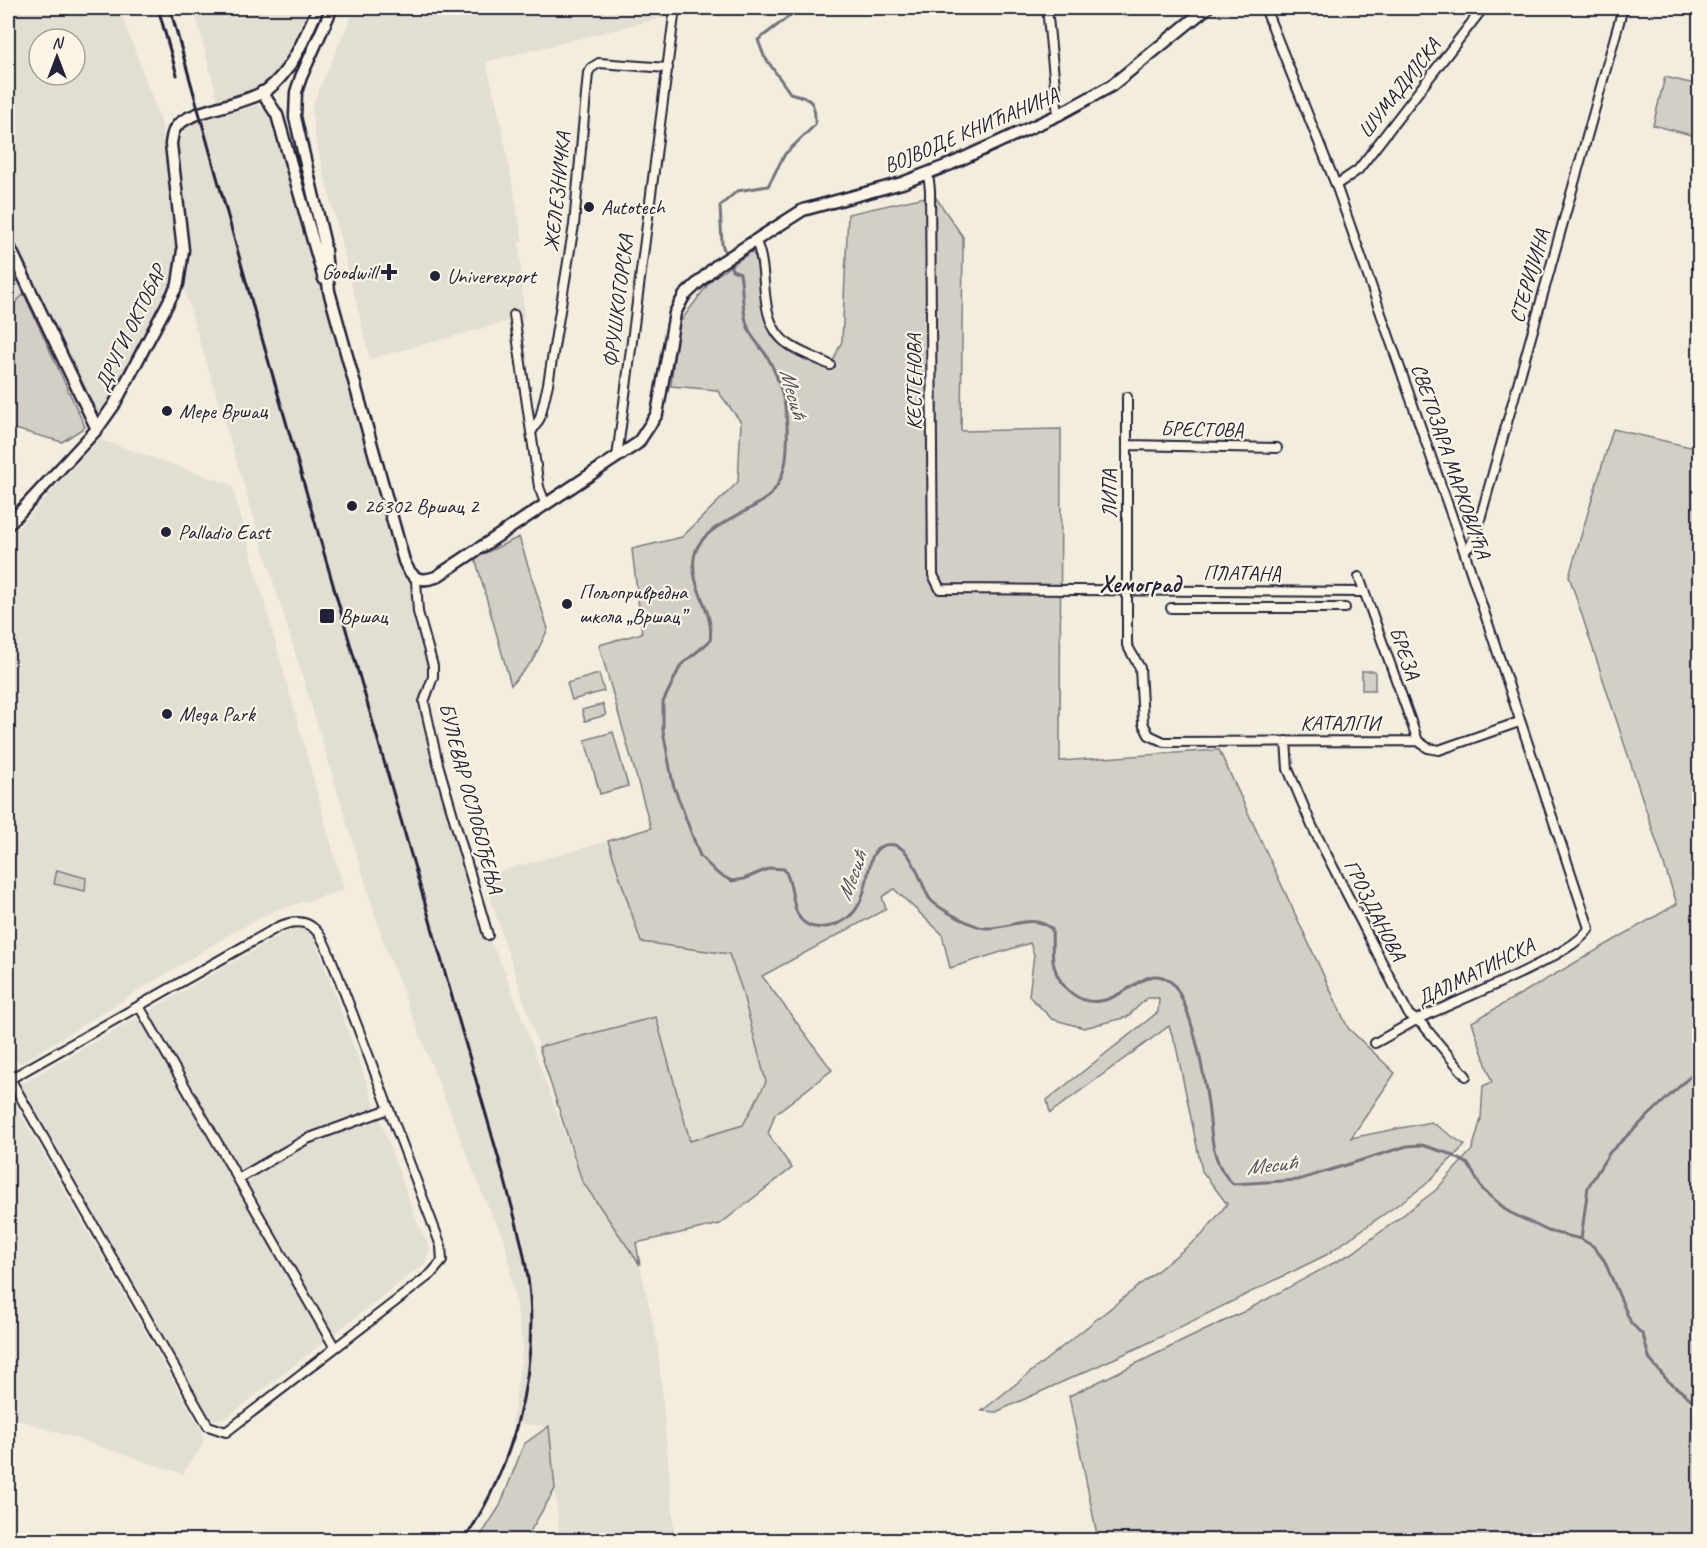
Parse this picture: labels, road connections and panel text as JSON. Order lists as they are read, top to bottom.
{
  "streets": {
    "street": [
      "ШУМАДИЈСКА",
      "ВОЈВОДЕ КНИЋАНИНА",
      "ЖЕЛЕЗНИЧКА",
      "СТЕРИЈИНА",
      "ФРУШКОГОРСКА",
      "ДРУГИ ОКТОБАР",
      "КЕСТЕНОВА",
      "БРЕСТОВА",
      "СВЕТОЗАРА МАРКОВИЋА",
      "ЛИПА",
      "ПЛАТАНА",
      "БРЕЗА",
      "КАТАЛПИ",
      "БУЛЕВАР ОСЛОБОЂЕЊА",
      "ГРОЗДАНОВА",
      "ДАЛМАТИНСКА"
    ]
  },
  "crossings": [
    ["ШУМАДИЈСКА", "СВЕТОЗАРА МАРКОВИЋА"],
    ["ВОЈВОДЕ КНИЋАНИНА", "ФРУШКОГОРСКА"],
    ["ВОЈВОДЕ КНИЋАНИНА", "КЕСТЕНОВА"],
    ["ВОЈВОДЕ КНИЋАНИНА", "БУЛЕВАР ОСЛОБОЂЕЊА"],
    ["ЖЕЛЕЗНИЧКА", "ФРУШКОГОРСКА"],
    ["СТЕРИЈИНА", "СВЕТОЗАРА МАРКОВИЋА"],
    ["ДРУГИ ОКТОБАР", "БУЛЕВАР ОСЛОБОЂЕЊА"],
    ["КЕСТЕНОВА", "ПЛАТАНА"],
    ["БРЕСТОВА", "ЛИПА"],
    ["СВЕТОЗАРА МАРКОВИЋА", "КАТАЛПИ"],
    ["СВЕТОЗАРА МАРКОВИЋА", "ДАЛМАТИНСКА"],
    ["ЛИПА", "ПЛАТАНА"],
    ["ЛИПА", "КАТАЛПИ"],
    ["ПЛАТАНА", "БРЕЗА"],
    ["БРЕЗА", "КАТАЛПИ"],
    ["КАТАЛПИ", "ГРОЗДАНОВА"],
    ["ГРОЗДАНОВА", "ДАЛМАТИНСКА"]
  ],
  "districts": ["Хемоград"],
  "water": ["Месић"],
  "places": {
    "other": [
      "Autotech",
      "Univerexport",
      "Мере Вршац",
      "26302 Вршац 2",
      "Palladio East",
      "Пољопривредна школа „Вршац”",
      "Mega Park"
    ],
    "health": ["Goodwill"],
    "transit": ["Вршац"]
  },
  "north": "top"
}
